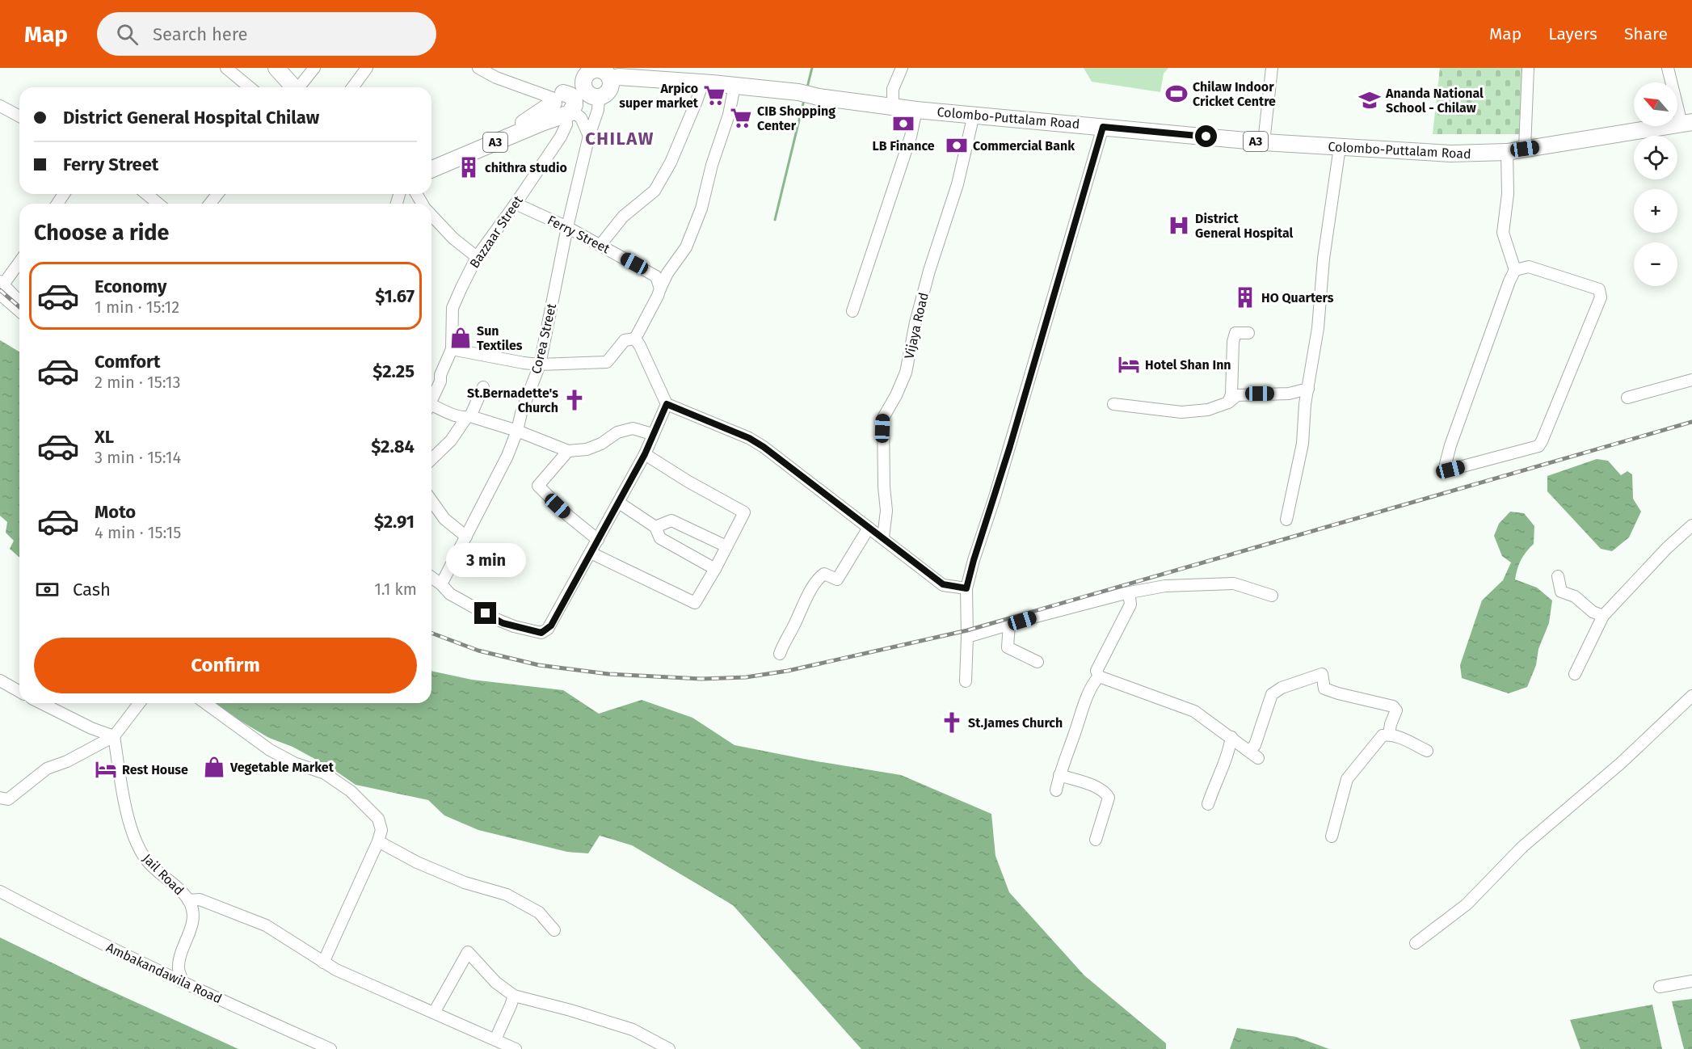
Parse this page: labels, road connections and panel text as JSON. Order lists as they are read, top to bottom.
{
  "streets": {
    "highway": ["Colombo-Puttalam Road", "A3"],
    "street": [
      "Bazzaar Street",
      "Ferry Street",
      "Vijaya Road",
      "Corea Street",
      "Jail Road",
      "Ambakandawila Road"
    ]
  },
  "crossings": [
    ["Colombo-Puttalam Road", "A3"],
    ["Colombo-Puttalam Road", "Vijaya Road"],
    ["Colombo-Puttalam Road", "Corea Street"],
    ["A3", "Bazzaar Street"],
    ["A3", "Corea Street"],
    ["Bazzaar Street", "Ferry Street"],
    ["Ferry Street", "Corea Street"],
    ["Jail Road", "Ambakandawila Road"]
  ],
  "districts": ["CHILAW"],
  "places": {
    "sports": ["Chilaw Indoor Cricket Centre"],
    "supermarket": ["Arpico super market", "CIB Shopping Center"],
    "school or university": ["Ananda National School - Chilaw"],
    "bank": ["LB Finance", "Commercial Bank"],
    "building": ["chithra studio", "HO Quarters"],
    "hospital": ["District General Hospital"],
    "shop": ["Sun Textiles", "Vegetable Market"],
    "hotel": ["Hotel Shan Inn", "Rest House"],
    "church": ["St.Bernadette's Church", "St.James Church"]
  },
  "north": "top left",
  "page": {
    "header": "Map",
    "search": "Search here",
    "nav": ["Map", "Layers", "Share"],
    "map_buttons": ["+", "−"],
    "banner": ["District General Hospital Chilaw", "Ferry Street"],
    "heading": "Choose a ride",
    "list": [
      {
        "name": "Economy",
        "note": "1 min · 15:12",
        "value": "$1.67"
      },
      {
        "name": "Comfort",
        "note": "2 min · 15:13",
        "value": "$2.25"
      },
      {
        "name": "XL",
        "note": "3 min · 15:14",
        "value": "$2.84"
      },
      {
        "name": "Moto",
        "note": "4 min · 15:15",
        "value": "$2.91"
      }
    ],
    "bubble": "3 min",
    "pay": ["Cash", "1.1 km"],
    "buttons": "Confirm"
  }
}
